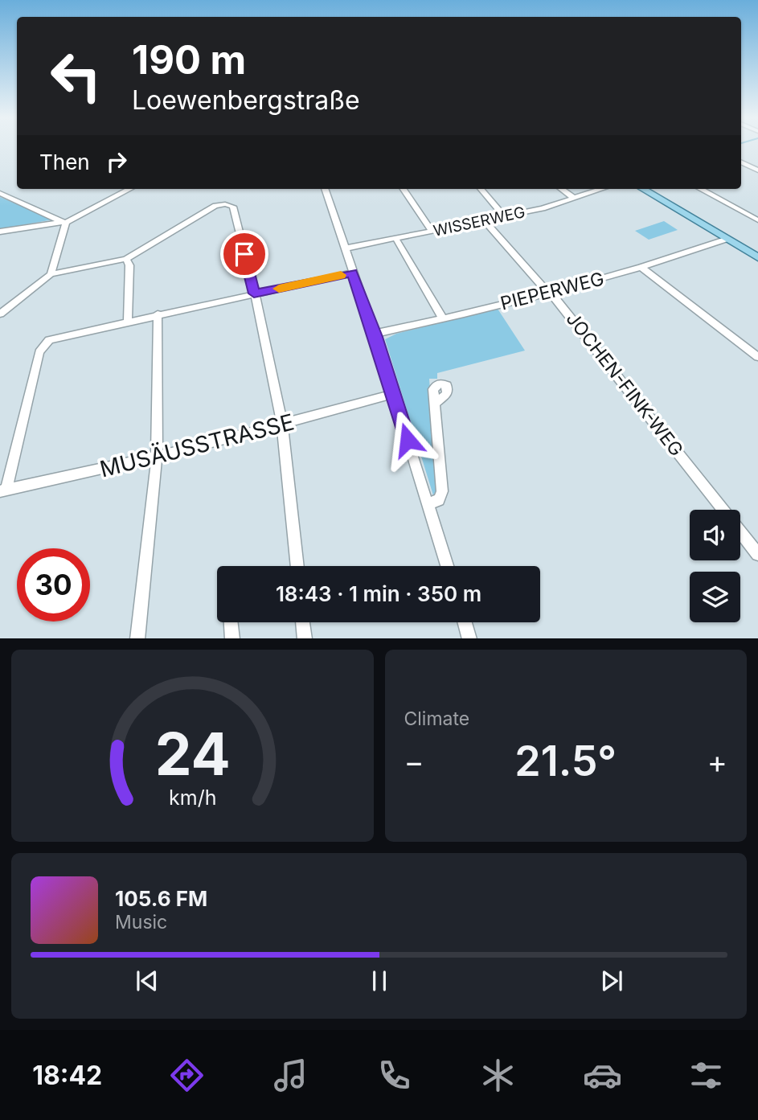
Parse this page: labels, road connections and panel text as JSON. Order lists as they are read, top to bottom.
{
  "streets": {
    "street": [
      "WISSERWEG",
      "PIEPERWEG",
      "JOCHEN-FINK-WEG",
      "MUSÄUSSTRASSE"
    ]
  },
  "crossings": [
    ["WISSERWEG", "JOCHEN-FINK-WEG"],
    ["PIEPERWEG", "JOCHEN-FINK-WEG"]
  ],
  "page": {
    "turn": ["190 m", "Loewenbergstraße"],
    "then": "Then",
    "limit": "30",
    "trip": "18:43 · 1 min · 350 m",
    "tile": "Climate",
    "heat": ["−", "21.5°", "+"],
    "song": ["105.6 FM", "Music"],
    "tabs": "18:42",
    "gauge": ["24", "km/h"]
  }
}
